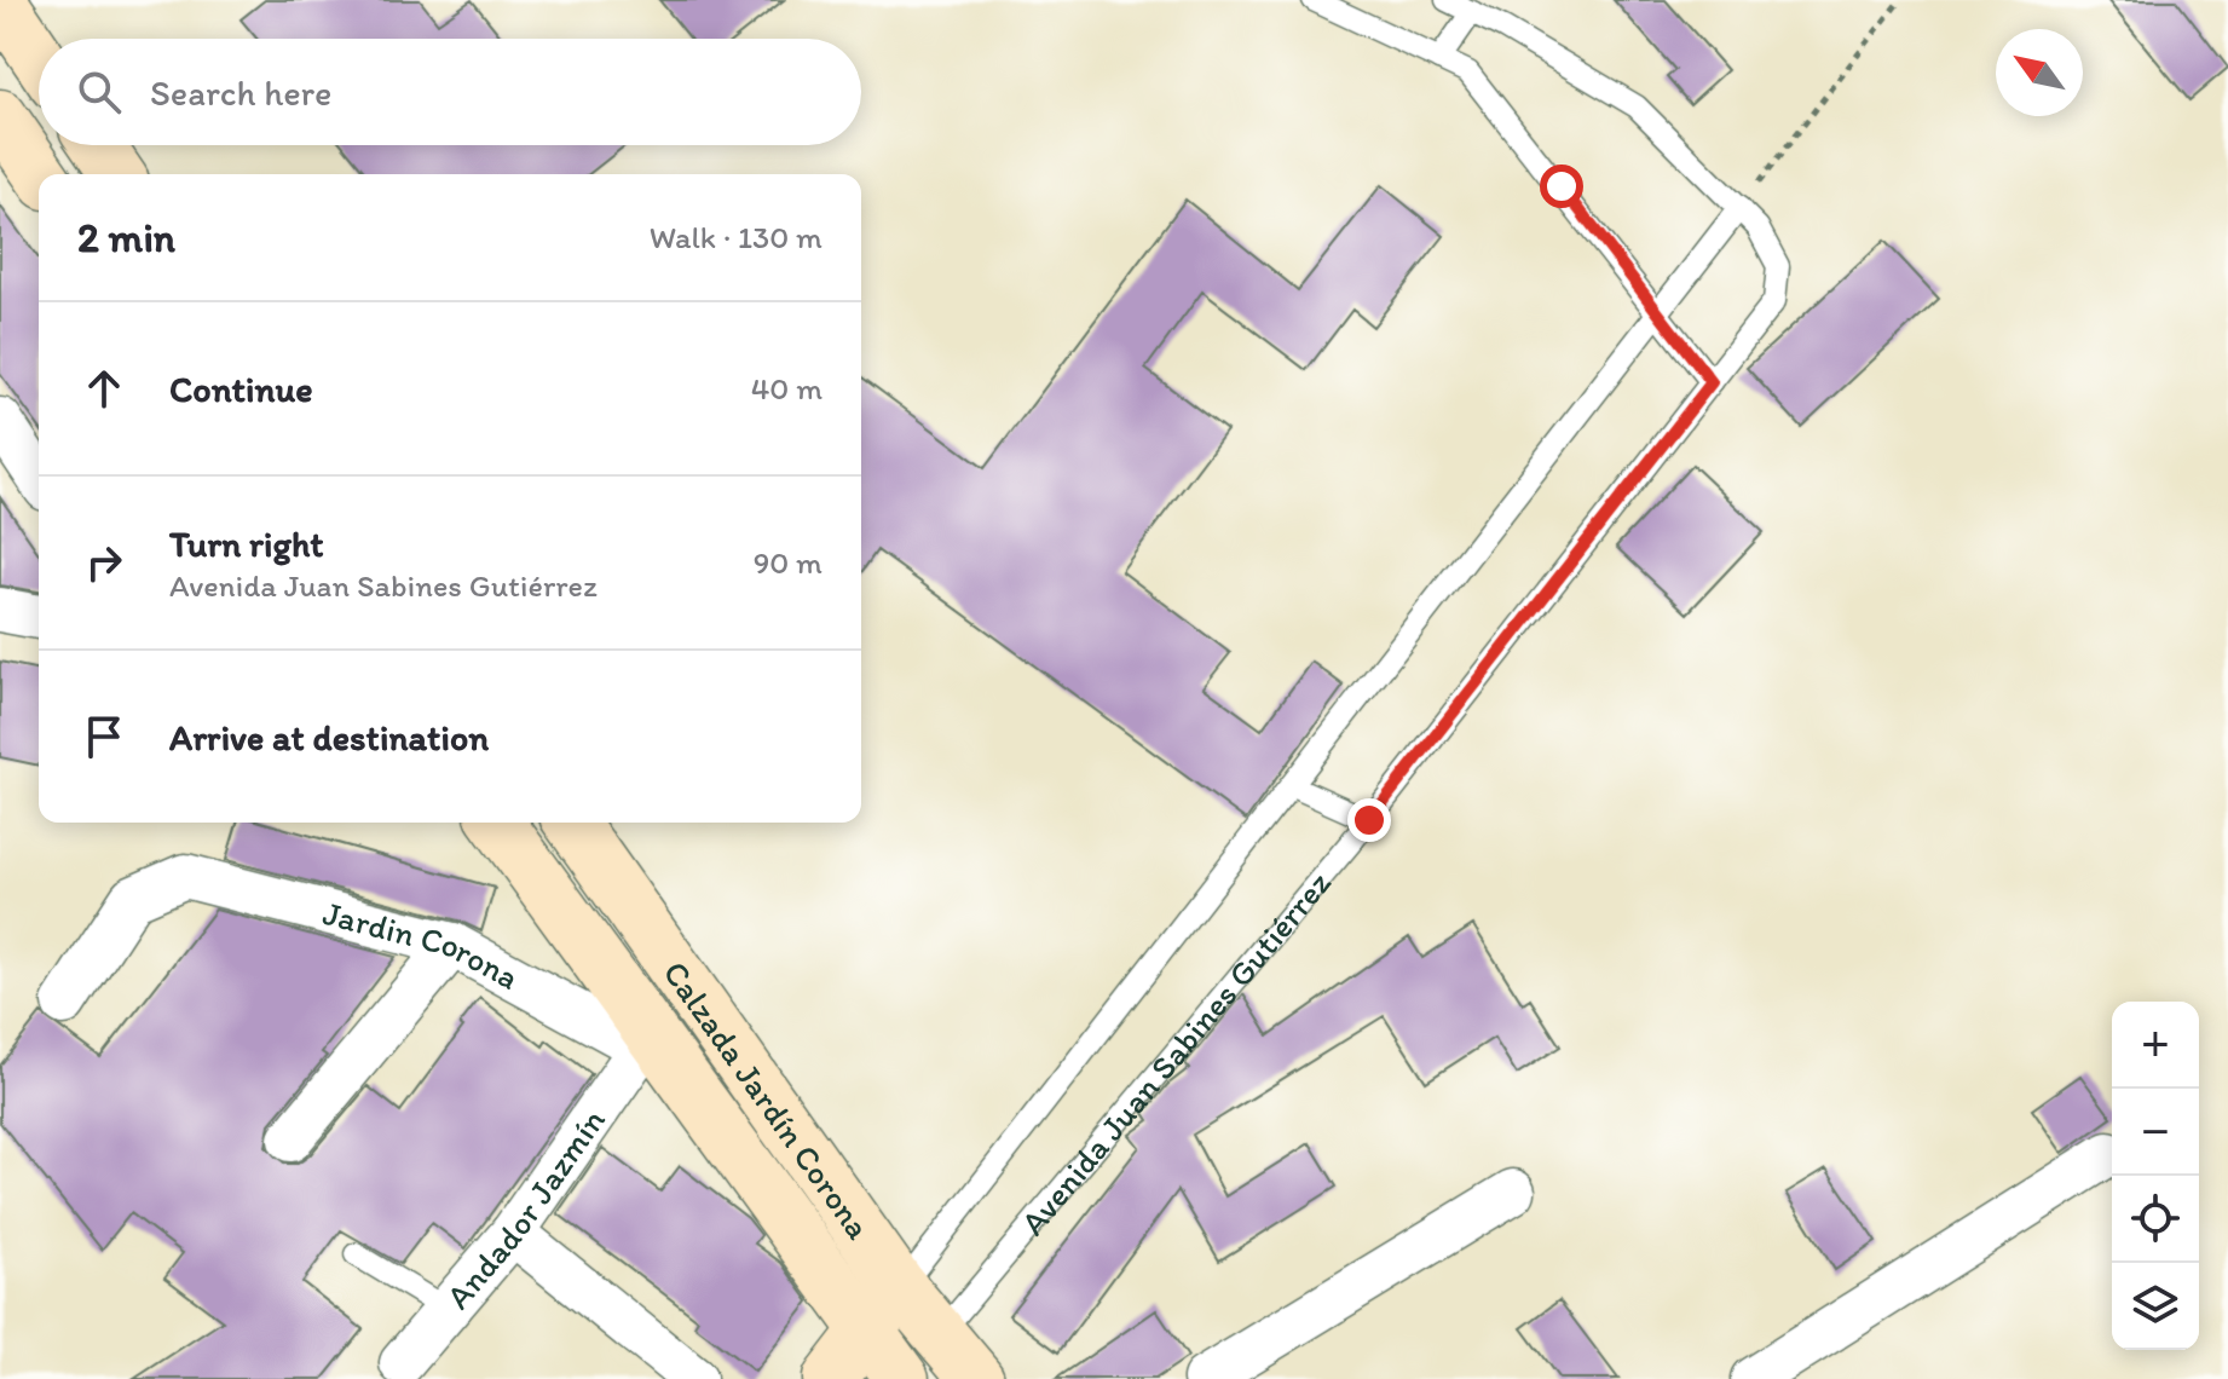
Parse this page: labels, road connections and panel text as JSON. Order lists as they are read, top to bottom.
{
  "streets": {
    "main road": ["Avenida Juan Sabines Gutiérrez", "Calzada Jardín Corona"],
    "street": ["Jardin Corona", "Andador Jazmín"]
  },
  "crossings": [
    ["Jardin Corona", "Calzada Jardín Corona"],
    ["Jardin Corona", "Andador Jazmín"],
    ["Avenida Juan Sabines Gutiérrez", "Calzada Jardín Corona"],
    ["Calzada Jardín Corona", "Andador Jazmín"]
  ],
  "north": "top left",
  "page": {
    "search": "Search here",
    "heading": ["2 min", "Walk · 130 m"],
    "list": [
      ["Continue", "40 m"],
      ["Turn right", "Avenida Juan Sabines Gutiérrez", "90 m"],
      "Arrive at destination"
    ],
    "map_buttons": ["+", "−"]
  }
}
